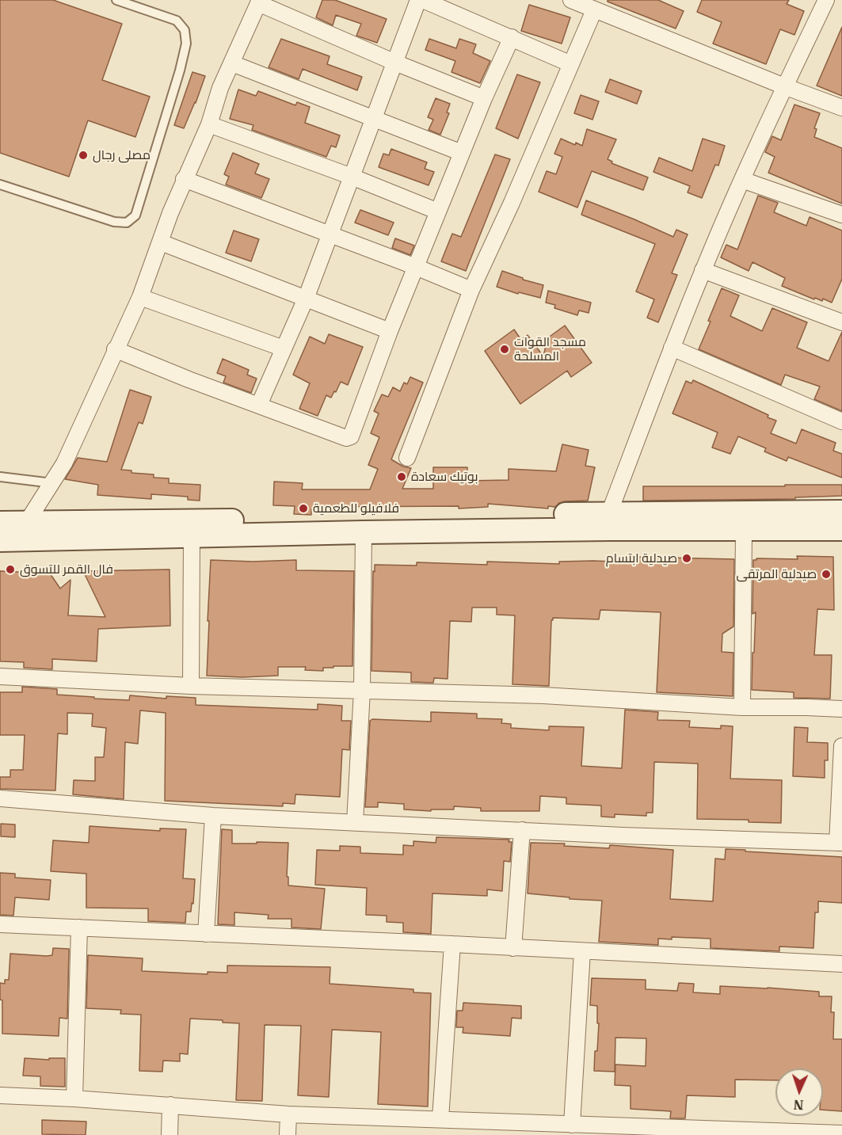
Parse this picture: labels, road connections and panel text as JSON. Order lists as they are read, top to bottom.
{
  "places": [
    "مصلى رجال",
    "مسجد القوات المسلحة",
    "بوتيك سعادة",
    "فلافيلو للطعمية",
    "صيدلية ابتسام",
    "فال القمر للتسوق",
    "صيدلية المرتقى"
  ],
  "north": "bottom"
}
